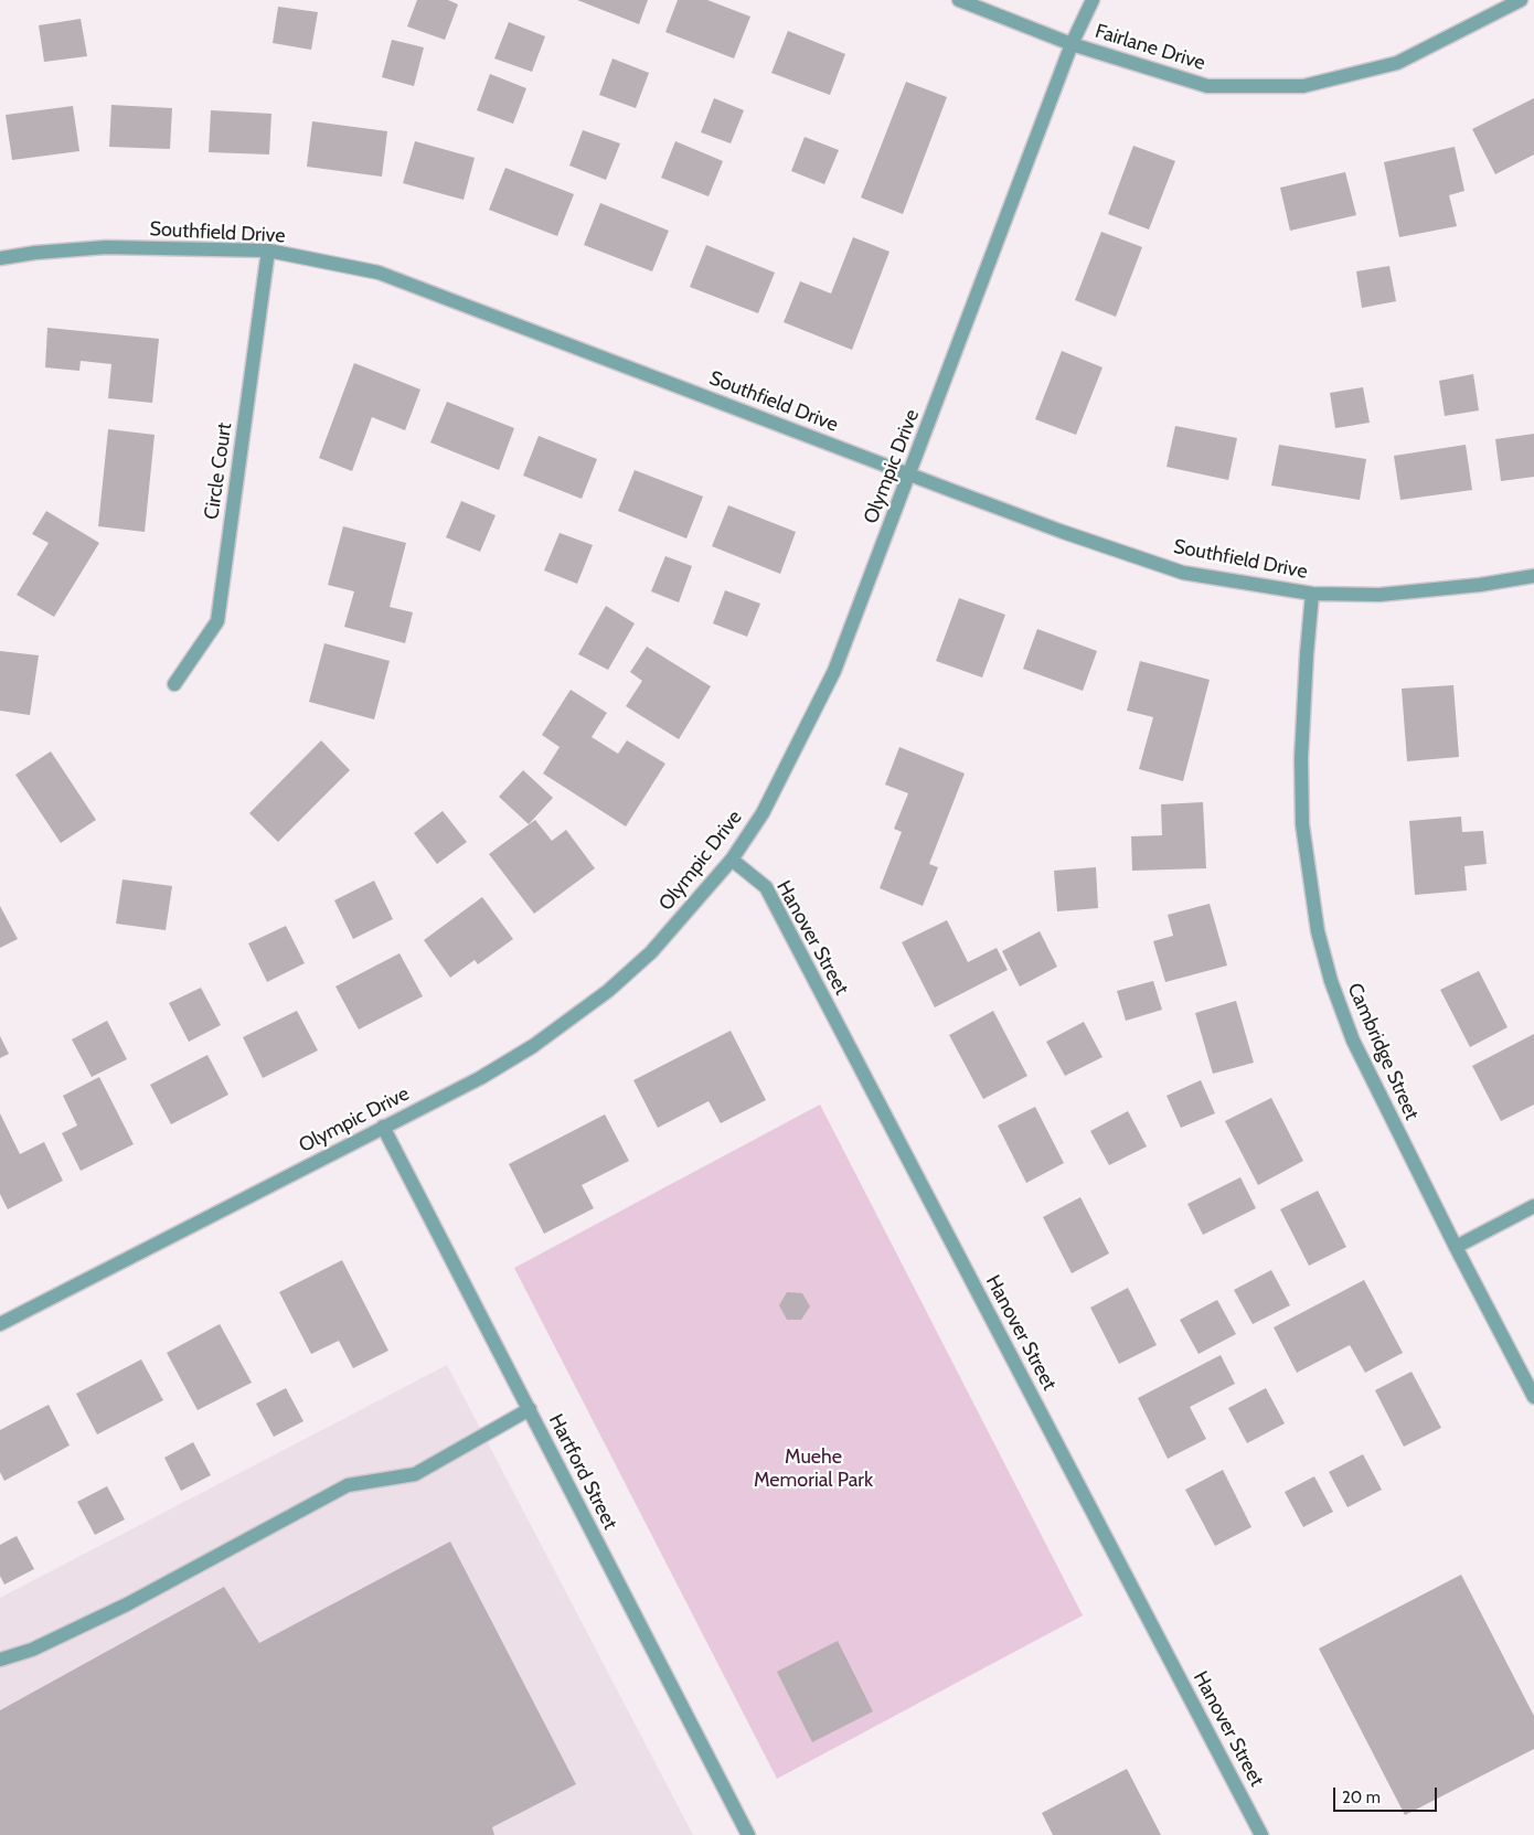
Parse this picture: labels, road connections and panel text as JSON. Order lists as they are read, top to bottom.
{
  "streets": {
    "street": [
      "Fairlane Drive",
      "Southfield Drive",
      "Olympic Drive",
      "Circle Court",
      "Hanover Street",
      "Cambridge Street",
      "Hartford Street"
    ]
  },
  "crossings": [
    ["Fairlane Drive", "Olympic Drive"],
    ["Southfield Drive", "Olympic Drive"],
    ["Southfield Drive", "Circle Court"],
    ["Southfield Drive", "Cambridge Street"],
    ["Olympic Drive", "Hanover Street"],
    ["Olympic Drive", "Hartford Street"]
  ],
  "parks": ["Muehe Memorial Park"],
  "scale_bar": "20 m"
}
